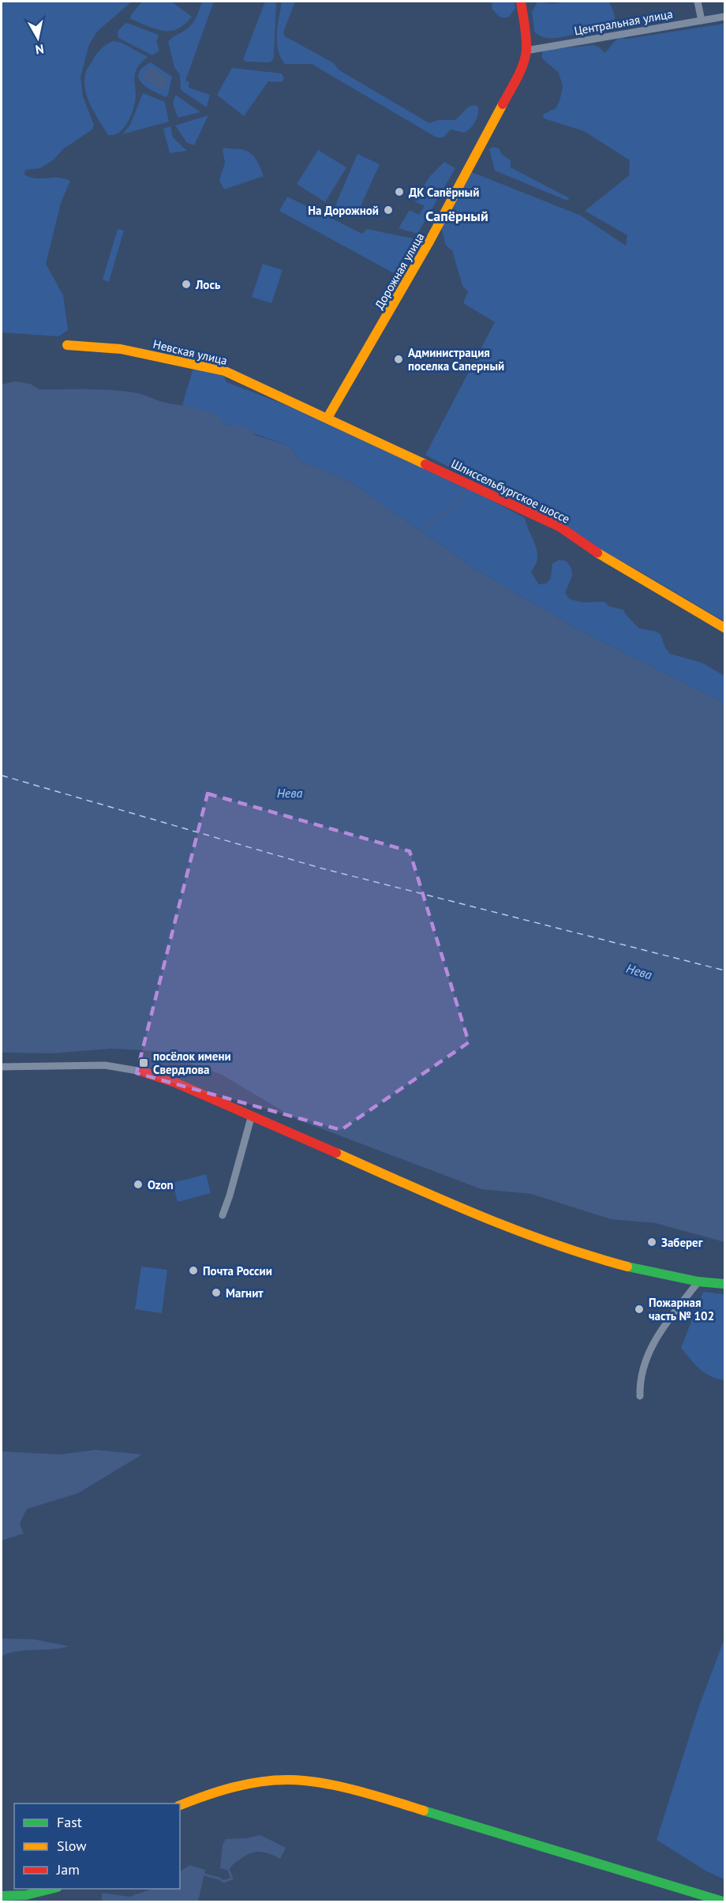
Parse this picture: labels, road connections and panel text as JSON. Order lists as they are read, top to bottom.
{
  "streets": {
    "street": [
      "Центральная улица",
      "Дорожная улица",
      "Невская улица",
      "Шлиссельбургское шоссе"
    ]
  },
  "crossings": [
    ["Центральная улица", "Дорожная улица"],
    ["Дорожная улица", "Невская улица"],
    ["Дорожная улица", "Шлиссельбургское шоссе"],
    ["Невская улица", "Шлиссельбургское шоссе"]
  ],
  "districts": ["Сапёрный"],
  "water": ["Нева"],
  "places": {
    "other": [
      "ДК Сапёрный",
      "На Дорожной",
      "Лось",
      "Администрация поселка Саперный",
      "Ozon",
      "Заберег",
      "Почта России",
      "Магнит",
      "Пожарная часть № 102"
    ],
    "transit": ["посёлок имени Свердлова"]
  },
  "legend": ["Fast", "Slow", "Jam"],
  "north": "bottom"
}
